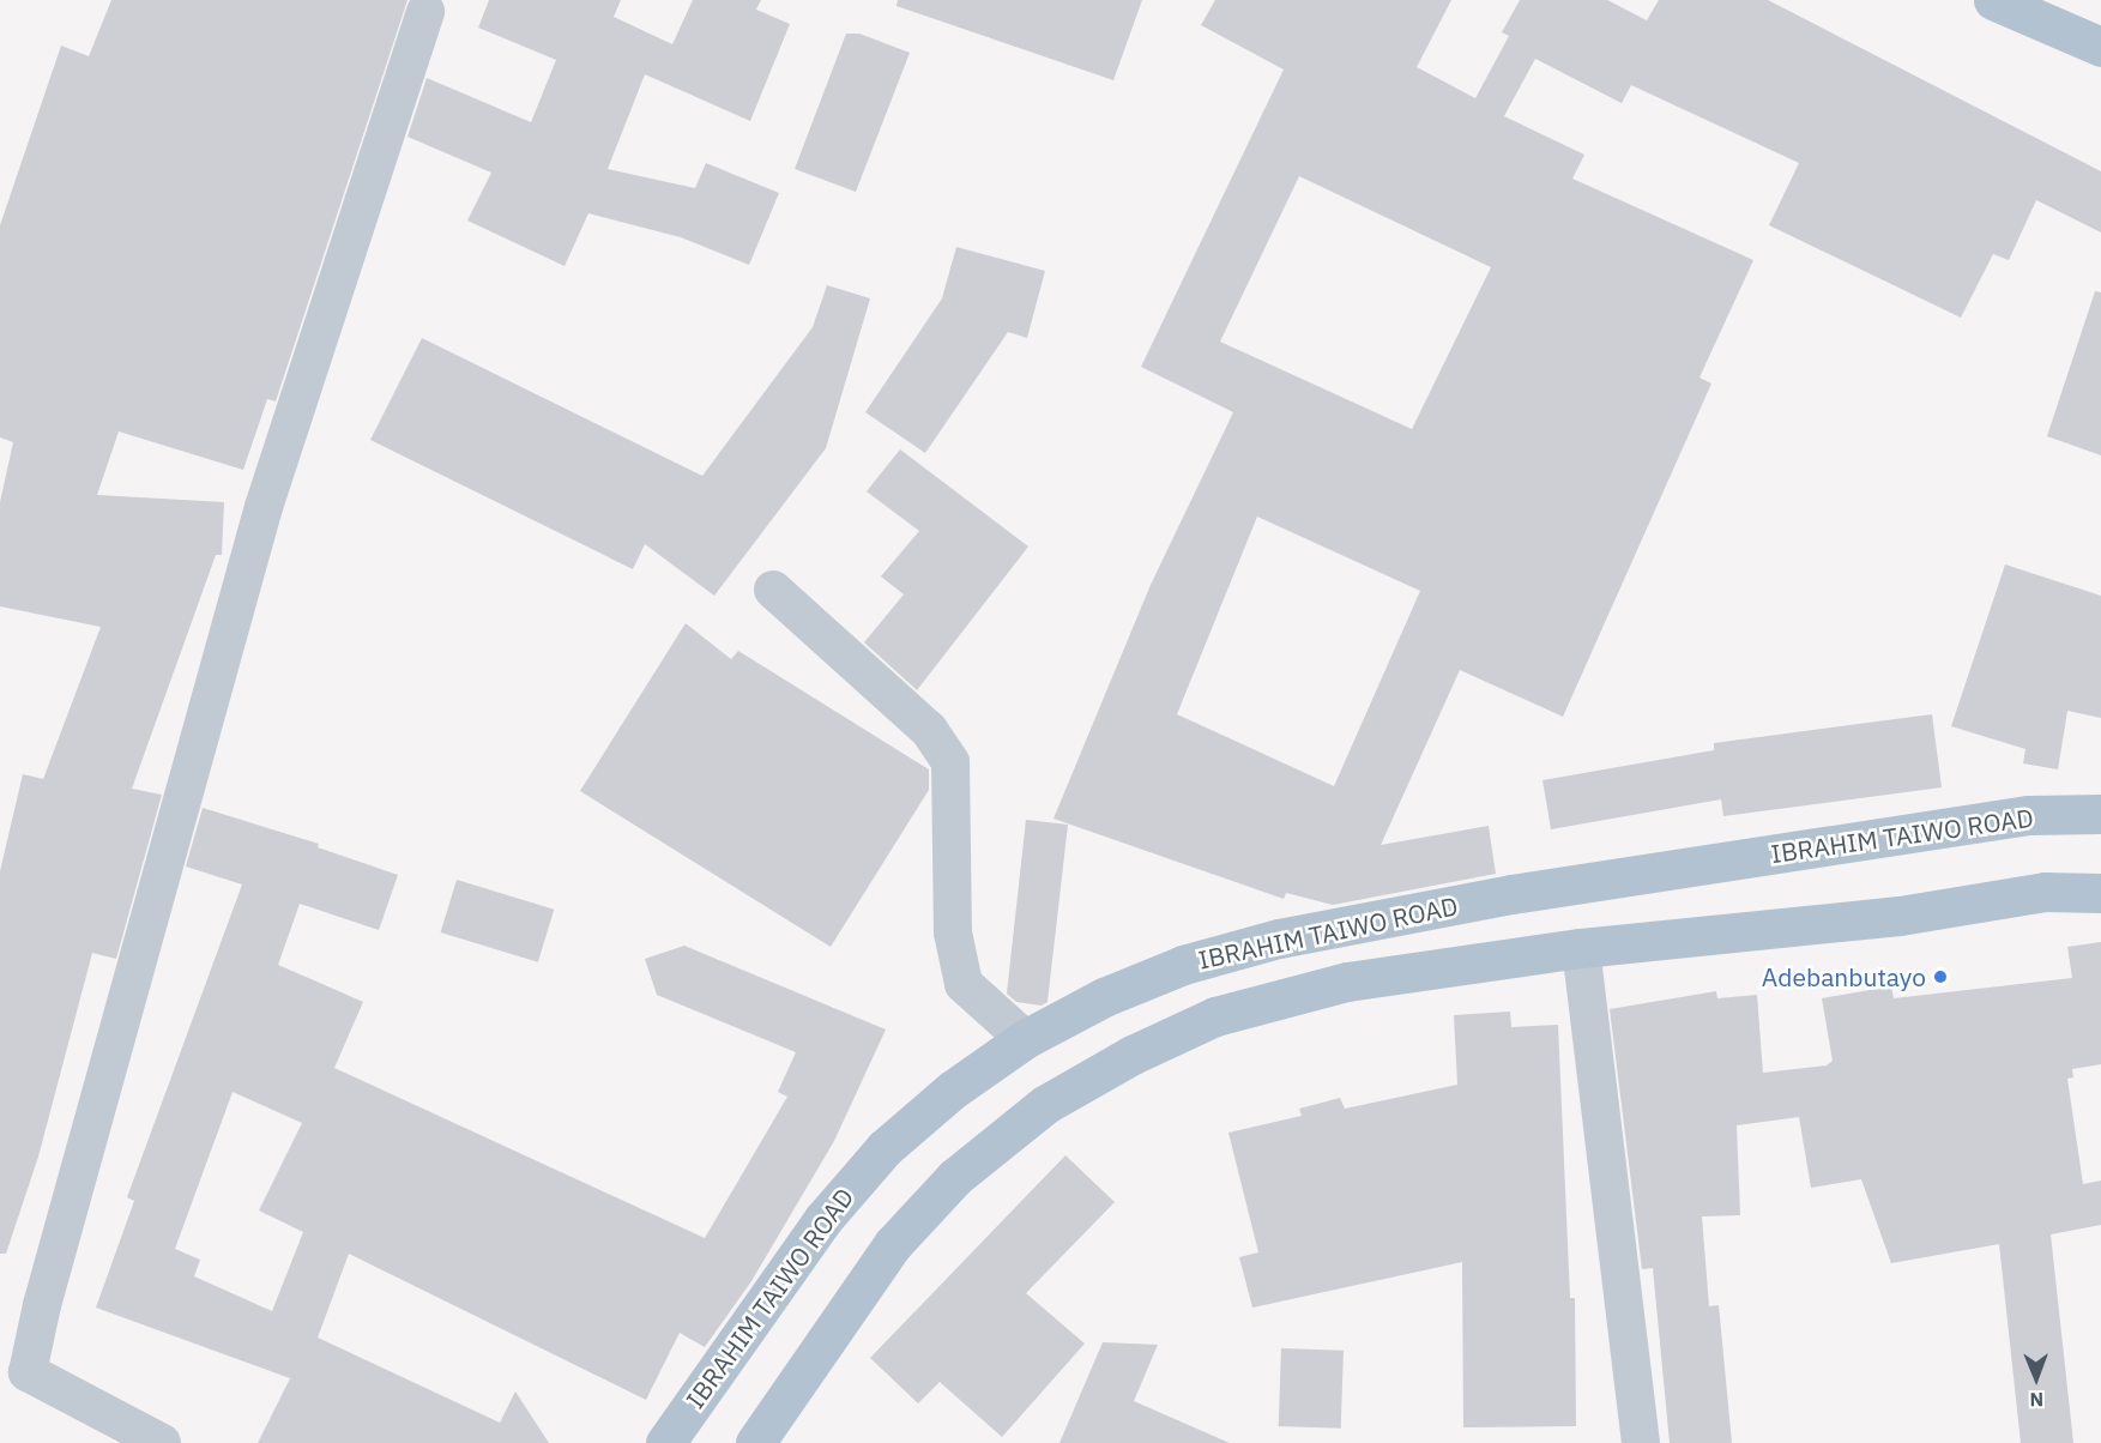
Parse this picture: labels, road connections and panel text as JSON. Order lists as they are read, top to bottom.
{
  "streets": {
    "main road": ["IBRAHIM TAIWO ROAD"]
  },
  "places": ["Adebanbutayo"],
  "north": "bottom"
}
